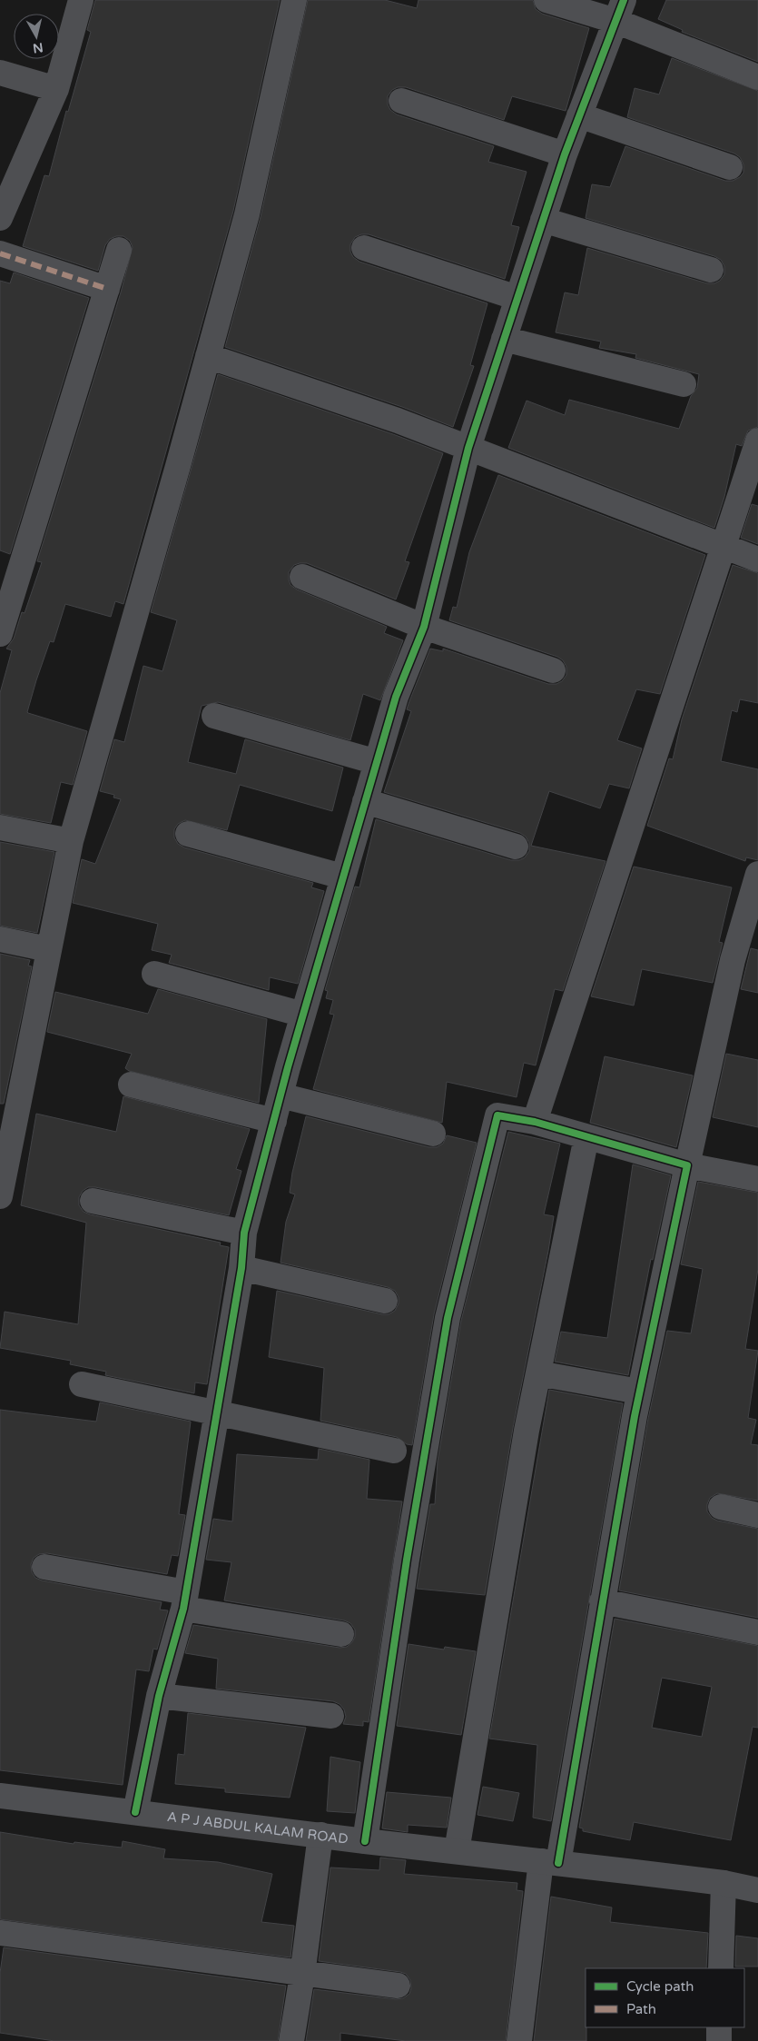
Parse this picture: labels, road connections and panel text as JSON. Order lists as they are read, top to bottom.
{
  "streets": {
    "street": ["A P J ABDUL KALAM ROAD"]
  },
  "legend": ["Cycle path", "Path"],
  "north": "bottom"
}
